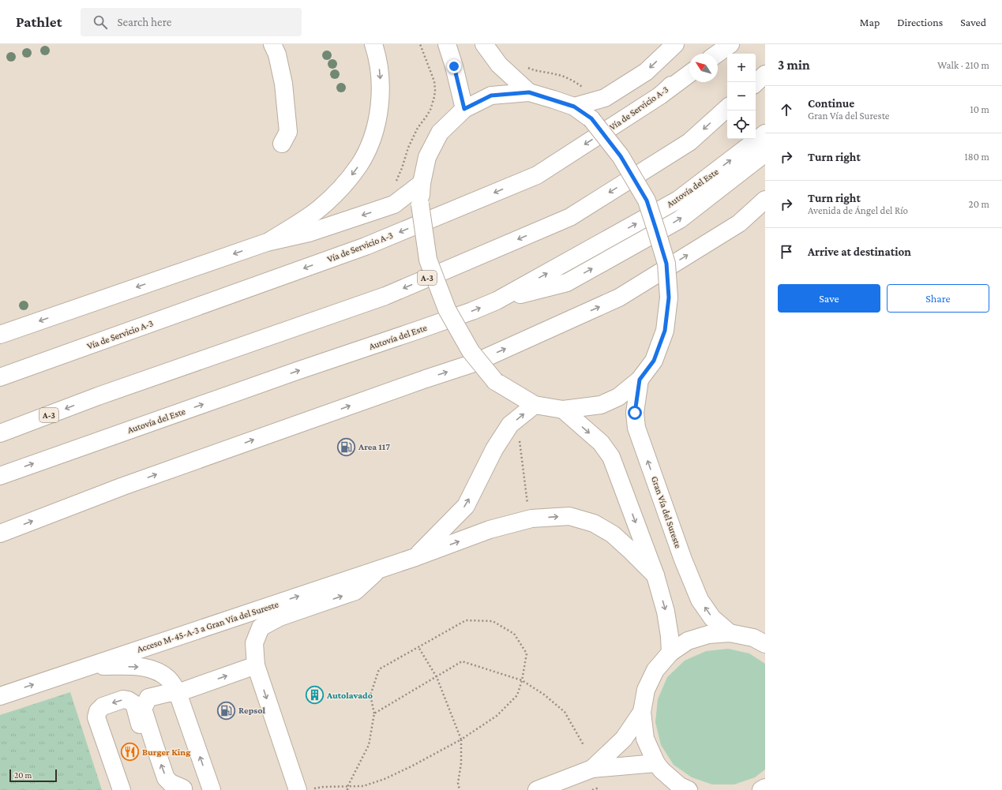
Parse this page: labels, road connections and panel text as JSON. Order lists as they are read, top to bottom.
{
  "streets": {
    "main road": [
      "Vía de Servicio A-3",
      "Autovía del Este",
      "A-3",
      "Gran Vía del Sureste",
      "Acceso M-45-A-3 a Gran Vía del Sureste"
    ]
  },
  "places": {
    "fuel station": ["Area 117", "Repsol"],
    "building": ["Autolavado"],
    "restaurant": ["Burger King"]
  },
  "scale_bar": "20 m",
  "north": "top left",
  "page": {
    "header": "Pathlet",
    "search": "Search here",
    "nav": ["Map", "Directions", "Saved"],
    "heading": ["3 min", "Walk · 210 m"],
    "map_buttons": ["+", "−"],
    "list": [
      ["Continue", "Gran Vía del Sureste", "10 m"],
      ["Turn right", "180 m"],
      ["Turn right", "Avenida de Ángel del Río", "20 m"],
      "Arrive at destination"
    ],
    "buttons": ["Save", "Share"],
    "scale": "20 m"
  }
}
